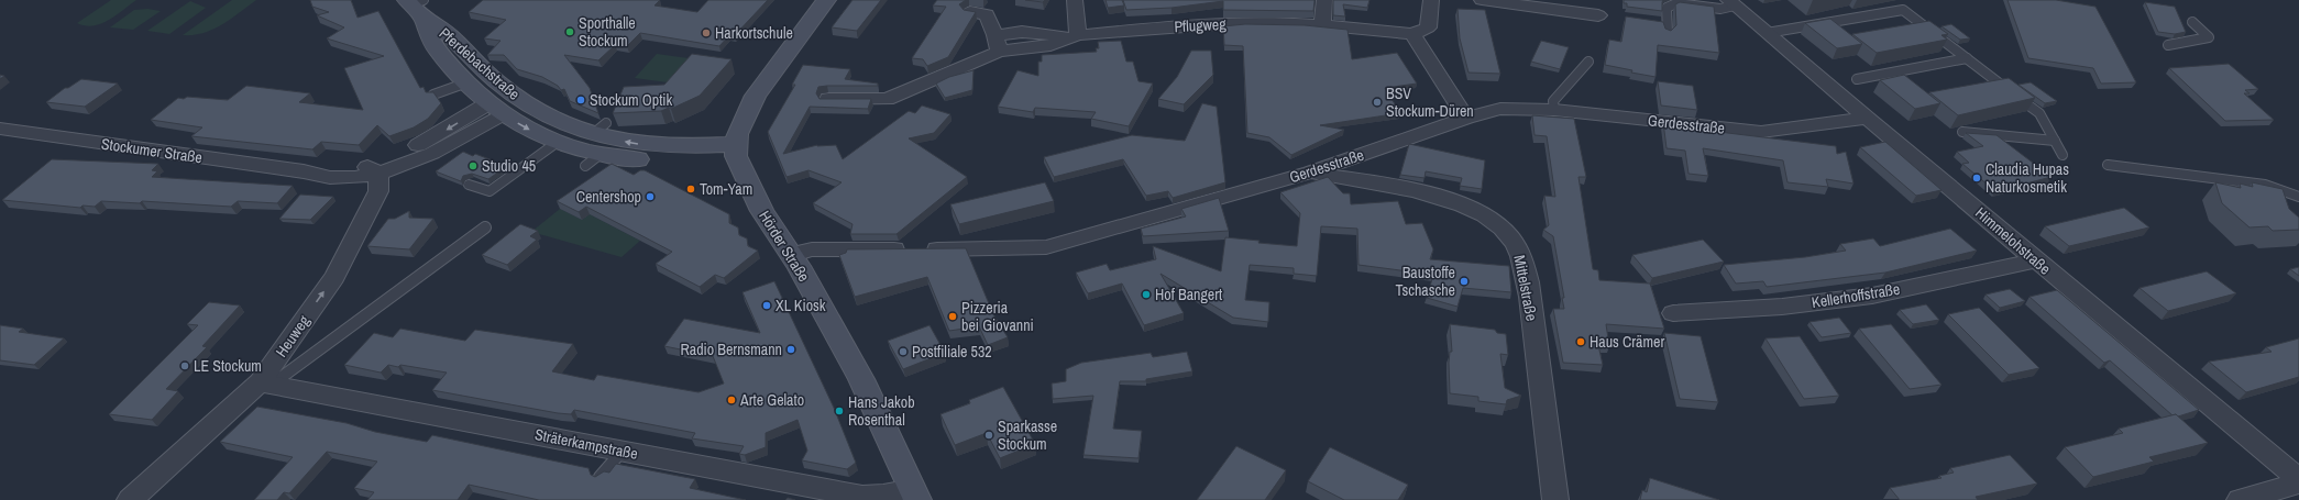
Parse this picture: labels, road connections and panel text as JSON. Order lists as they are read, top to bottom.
{
  "streets": {
    "main road": ["Pferdebachstraße", "Hörder Straße"],
    "street": [
      "Pflugweg",
      "Gerdesstraße",
      "Stockumer Straße",
      "Himmelohstraße",
      "Mittelstraße",
      "Kellerhoffstraße",
      "Heuweg",
      "Sträterkampstraße"
    ]
  },
  "crossings": [
    ["Pferdebachstraße", "Stockumer Straße"],
    ["Pferdebachstraße", "Hörder Straße"],
    ["Gerdesstraße", "Himmelohstraße"],
    ["Gerdesstraße", "Hörder Straße"],
    ["Gerdesstraße", "Mittelstraße"],
    ["Stockumer Straße", "Heuweg"],
    ["Himmelohstraße", "Kellerhoffstraße"],
    ["Hörder Straße", "Sträterkampstraße"],
    ["Heuweg", "Sträterkampstraße"]
  ],
  "one_way": ["Heuweg"],
  "places": [
    "Sporthalle Stockum",
    "Harkortschule",
    "Stockum Optik",
    "BSV Stockum-Düren",
    "Studio 45",
    "Claudia Hupas Naturkosmetik",
    "Tom-Yam",
    "Centershop",
    "Baustoffe Tschasche",
    "Hof Bangert",
    "XL Kiosk",
    "Pizzeria bei Giovanni",
    "Haus Crämer",
    "Radio Bernsmann",
    "Postfiliale 532",
    "LE Stockum",
    "Arte Gelato",
    "Hans Jakob Rosenthal",
    "Sparkasse Stockum"
  ]
}
